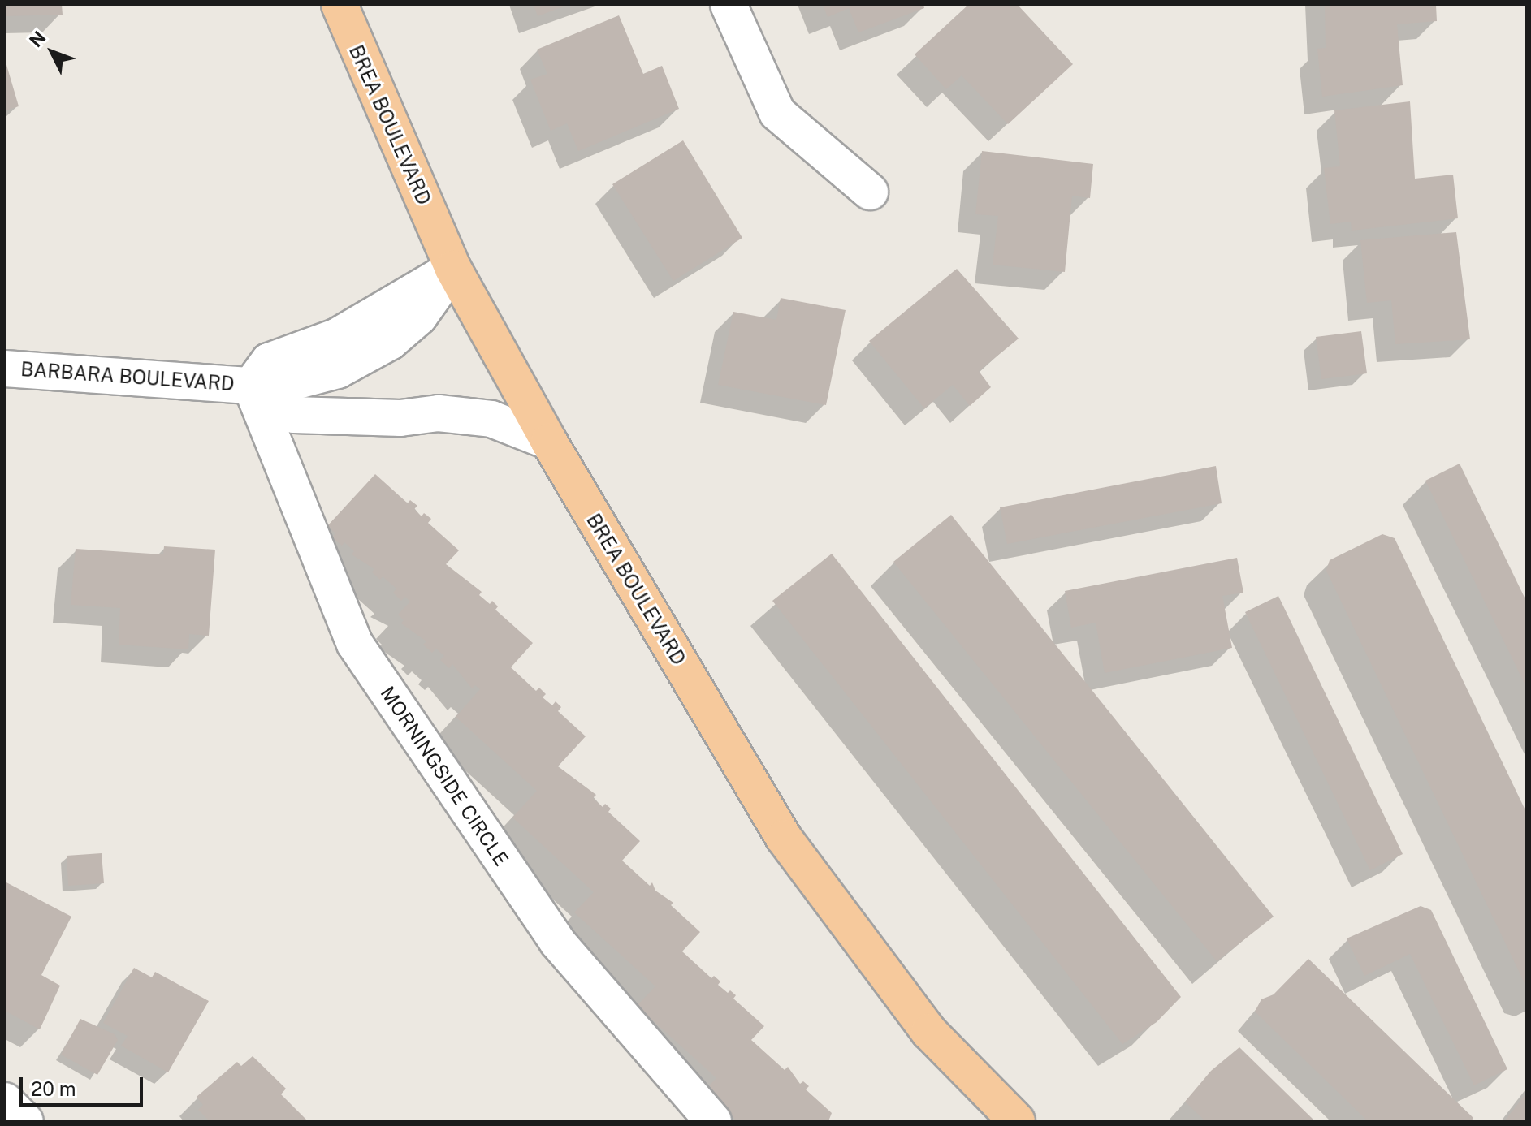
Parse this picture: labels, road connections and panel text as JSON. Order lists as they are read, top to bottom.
{
  "streets": {
    "main road": ["BREA BOULEVARD"],
    "street": ["BARBARA BOULEVARD", "MORNINGSIDE CIRCLE"]
  },
  "crossings": [
    ["BREA BOULEVARD", "BARBARA BOULEVARD"],
    ["BARBARA BOULEVARD", "MORNINGSIDE CIRCLE"]
  ],
  "scale_bar": "20 m",
  "north": "top left"
}
